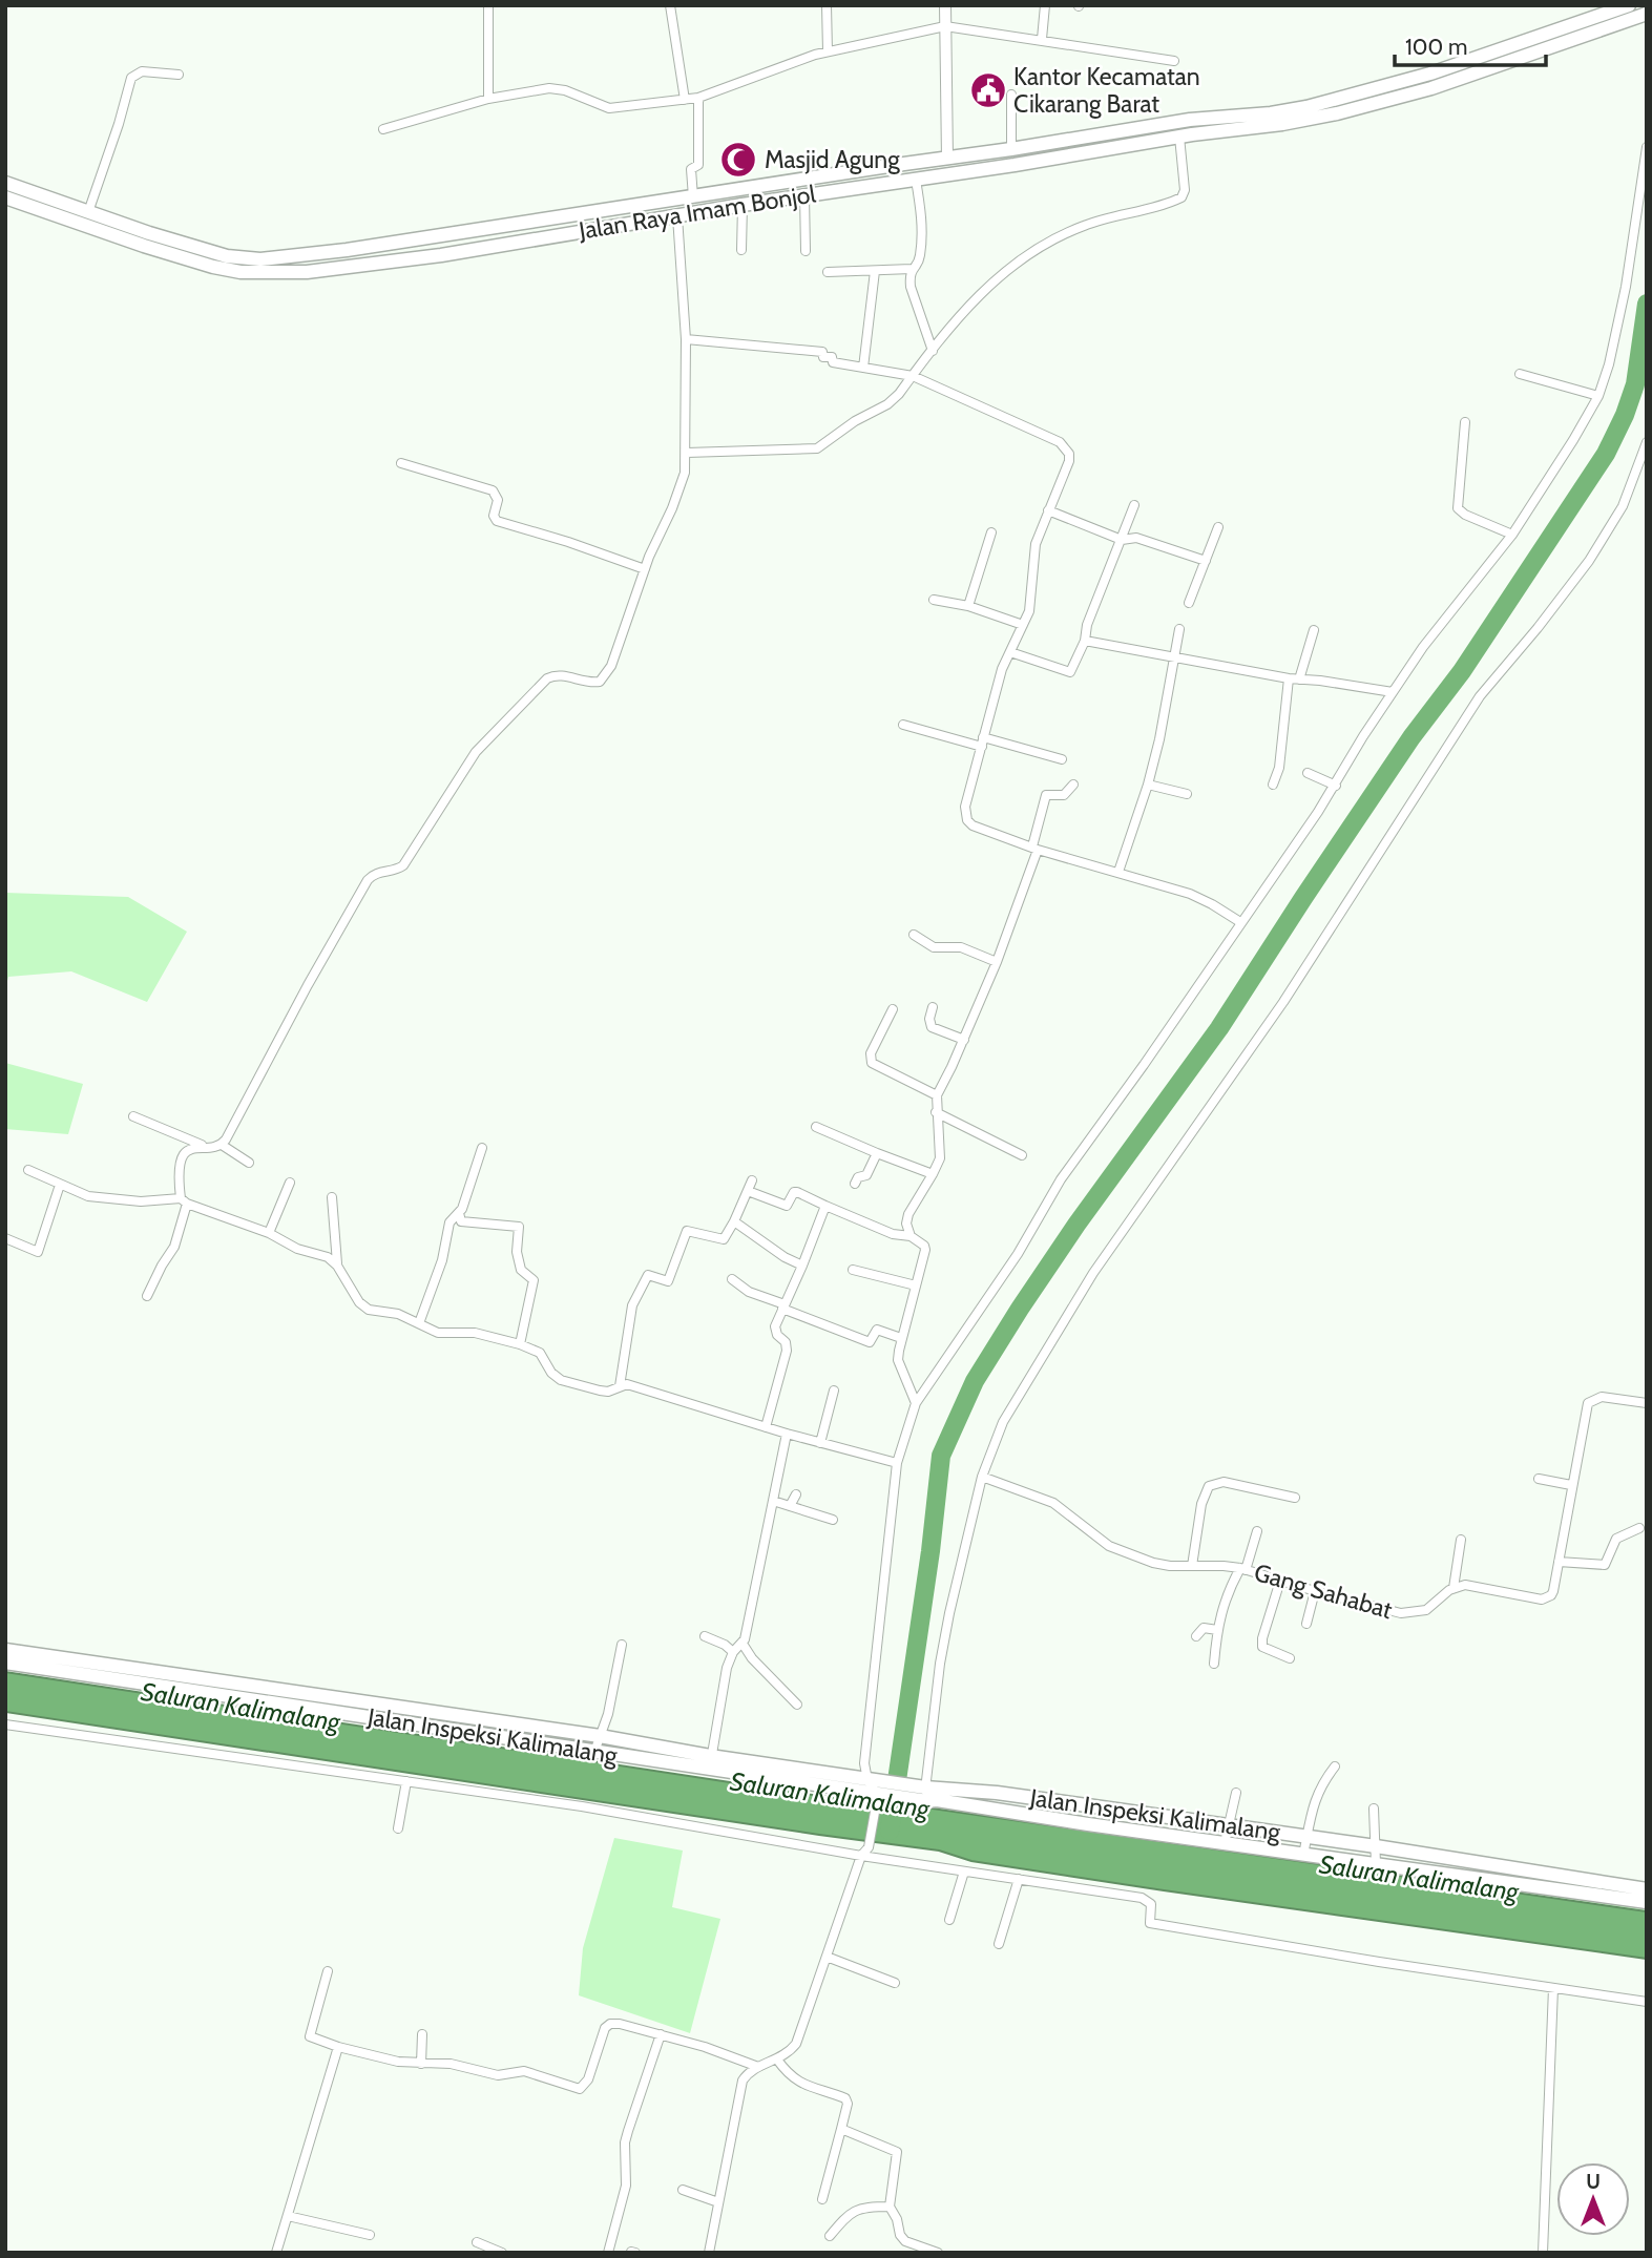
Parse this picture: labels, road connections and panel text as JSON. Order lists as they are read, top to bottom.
{
  "streets": {
    "main road": ["Jalan Raya Imam Bonjol", "Jalan Inspeksi Kalimalang"],
    "street": ["Gang Sahabat"]
  },
  "water": ["Saluran Kalimalang"],
  "places": {
    "public building": ["Kantor Kecamatan Cikarang Barat"],
    "mosque": ["Masjid Agung"]
  },
  "scale_bar": "100 m",
  "north": "top"
}
